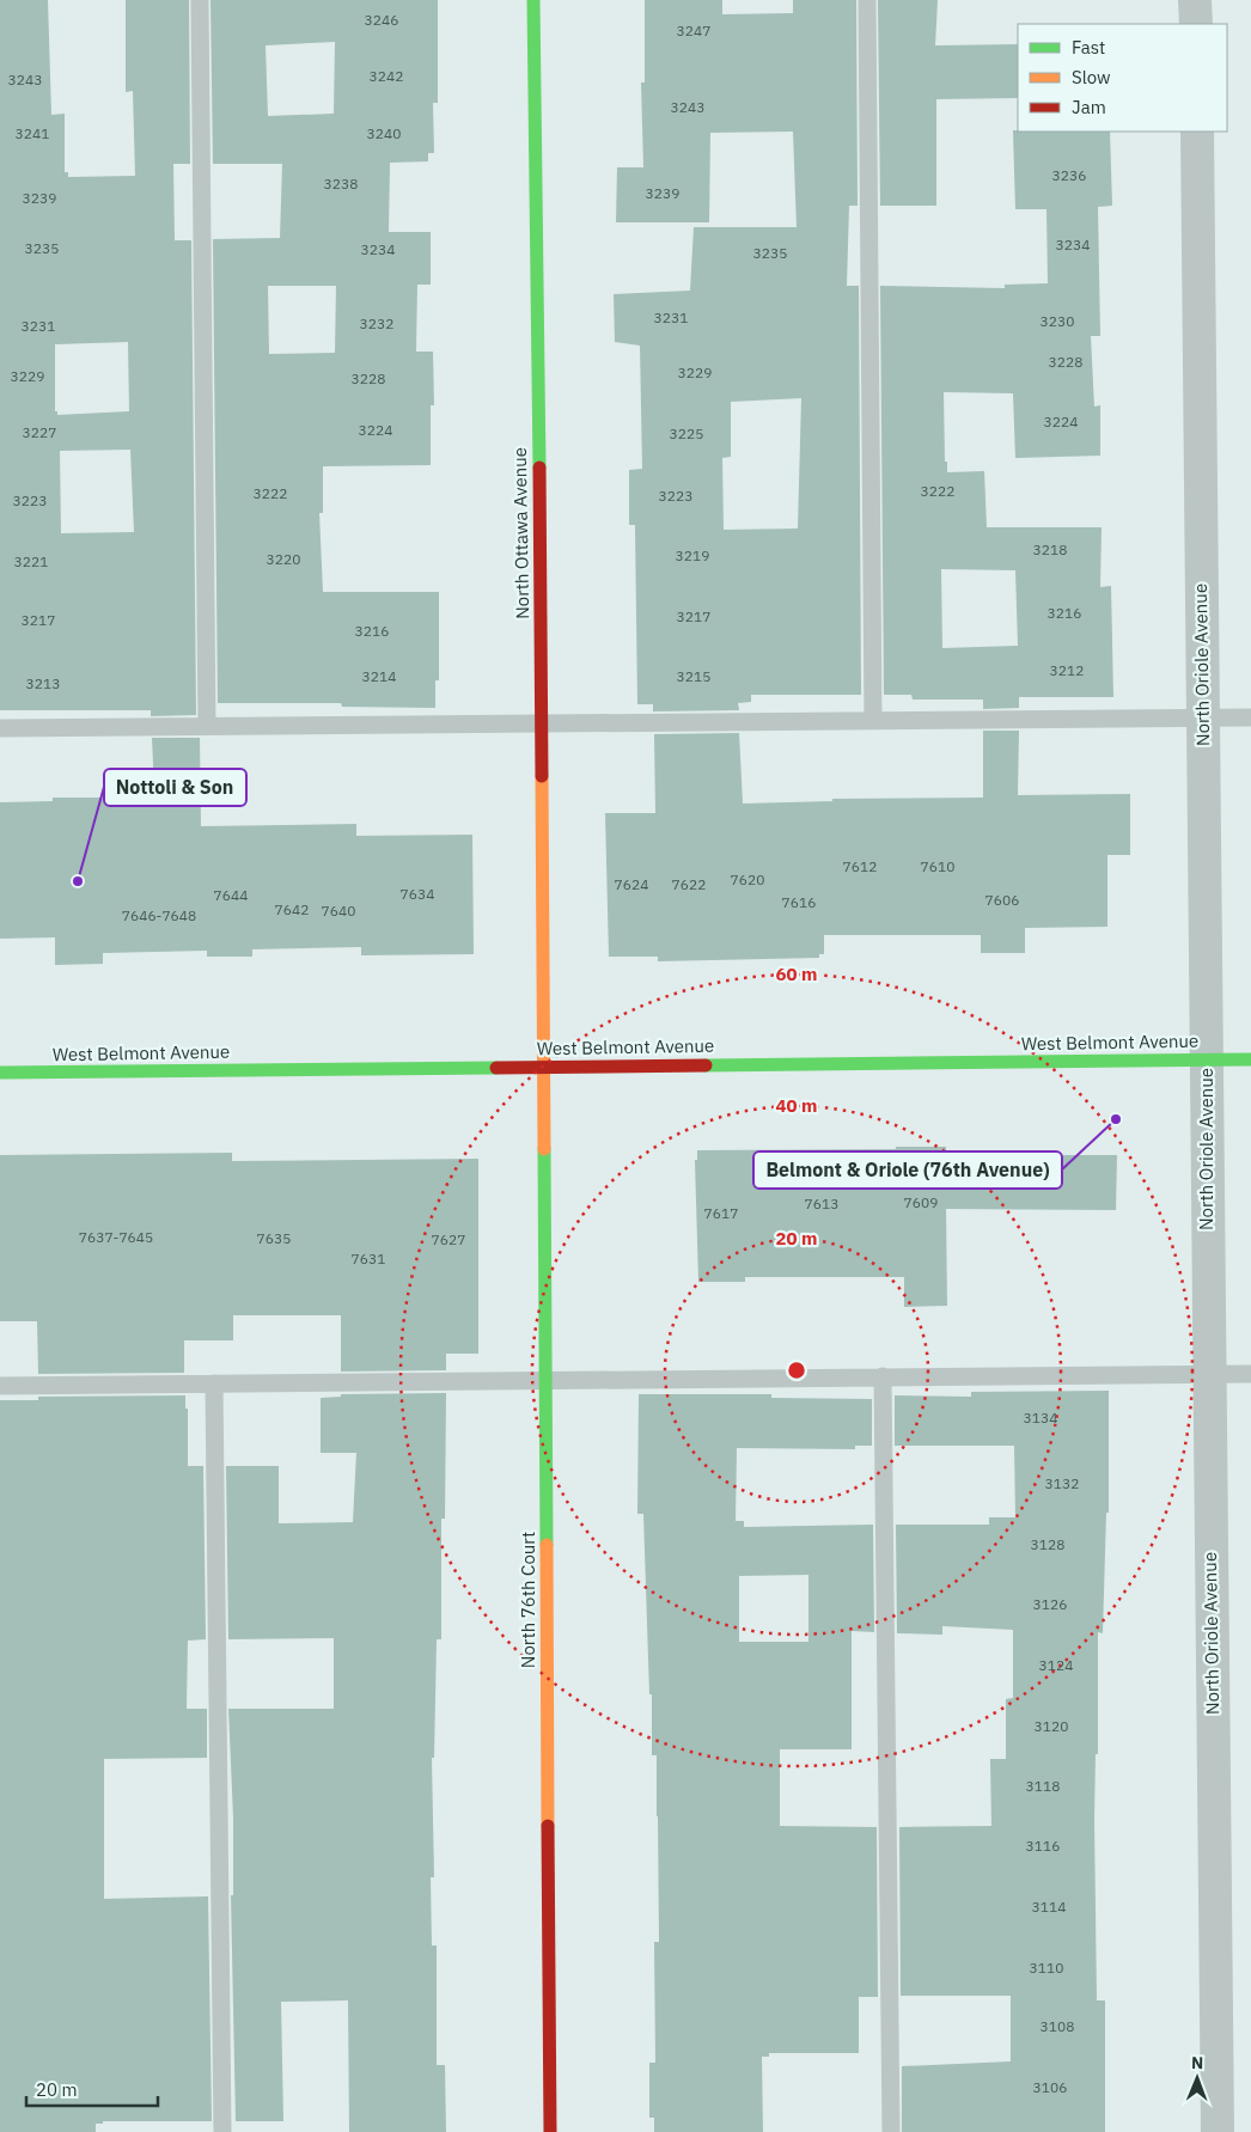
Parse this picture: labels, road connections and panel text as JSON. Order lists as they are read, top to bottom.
{
  "streets": {
    "street": [
      "North Ottawa Avenue",
      "North Oriole Avenue",
      "West Belmont Avenue",
      "North 76th Court"
    ]
  },
  "crossings": [
    ["North Ottawa Avenue", "West Belmont Avenue"],
    ["North Ottawa Avenue", "North 76th Court"],
    ["North Oriole Avenue", "West Belmont Avenue"],
    ["West Belmont Avenue", "North 76th Court"]
  ],
  "places": ["Nottoli & Son", "Belmont & Oriole (76th Avenue)"],
  "house_numbers": [
    "3246",
    "3247",
    "3242",
    "3243",
    "3243",
    "3241",
    "3240",
    "3236",
    "3238",
    "3239",
    "3239",
    "3234",
    "3235",
    "3234",
    "3235",
    "3231",
    "3230",
    "3232",
    "3231",
    "3228",
    "3229",
    "3229",
    "3228",
    "3224",
    "3224",
    "3227",
    "3225",
    "3222",
    "3222",
    "3223",
    "3223",
    "3218",
    "3219",
    "3220",
    "3221",
    "3216",
    "3217",
    "3217",
    "3216",
    "3212",
    "3214",
    "3215",
    "3213",
    "7612",
    "7610",
    "7620",
    "7624",
    "7622",
    "7634",
    "7644",
    "7606",
    "7616",
    "7642",
    "7640",
    "7646-7648",
    "7609",
    "7613",
    "7617",
    "7637-7645",
    "7635",
    "7627",
    "7631",
    "3134",
    "3132",
    "3128",
    "3126",
    "3124",
    "3120",
    "3118",
    "3116",
    "3114",
    "3110",
    "3108",
    "3106"
  ],
  "legend": ["Fast", "Slow", "Jam"],
  "scale_bar": "20 m",
  "north": "top",
  "rings": ["60 m", "40 m", "20 m"]
}
